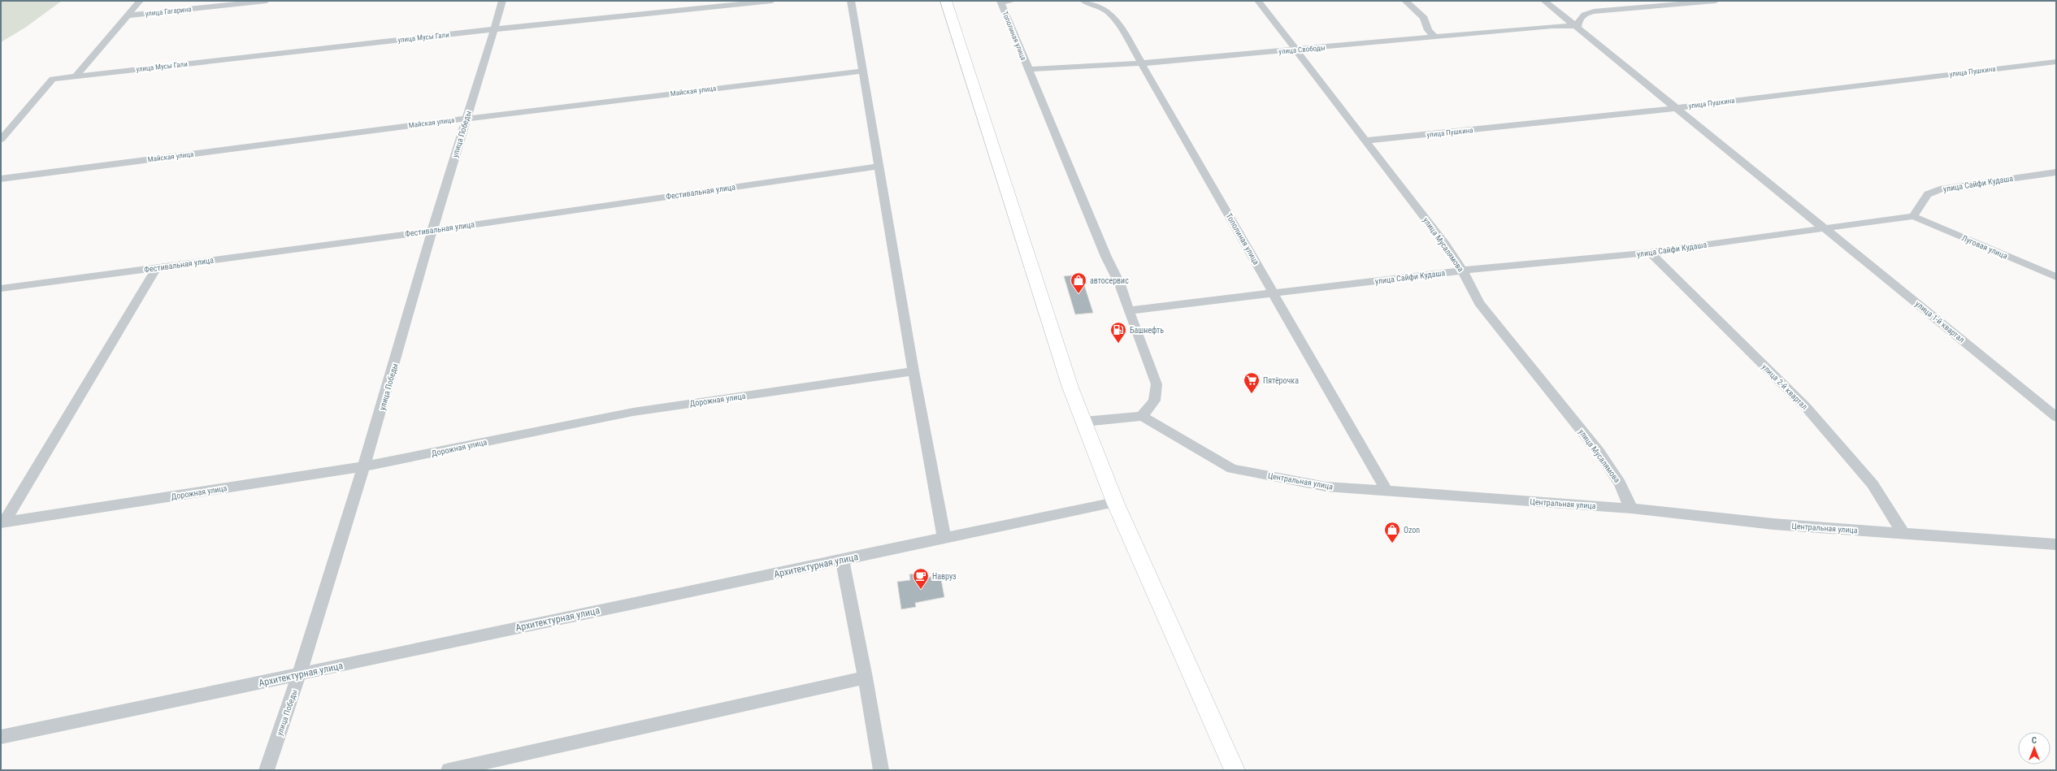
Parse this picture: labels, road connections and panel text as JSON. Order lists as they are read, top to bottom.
{
  "streets": {
    "street": [
      "улица Гагарина",
      "Тополиная улица",
      "улица Мусы Гали",
      "улица Свободы",
      "улица Пушкина",
      "Майская улица",
      "улица Победы",
      "улица Сайфи Кудаша",
      "Фестивальная улица",
      "улица Мусалямова",
      "Луговая улица",
      "улица 1-й квартал",
      "улица 2-й квартал",
      "Дорожная улица",
      "Центральная улица",
      "Архитектурная улица"
    ]
  },
  "crossings": [
    ["Тополиная улица", "улица Свободы"],
    ["Тополиная улица", "улица Сайфи Кудаша"],
    ["Тополиная улица", "Центральная улица"],
    ["улица Мусы Гали", "улица Победы"],
    ["улица Свободы", "улица Мусалямова"],
    ["улица Свободы", "улица 1-й квартал"],
    ["улица Пушкина", "улица Мусалямова"],
    ["улица Пушкина", "улица 1-й квартал"],
    ["Майская улица", "улица Победы"],
    ["улица Победы", "Фестивальная улица"],
    ["улица Победы", "Дорожная улица"],
    ["улица Победы", "Архитектурная улица"],
    ["улица Сайфи Кудаша", "улица Мусалямова"],
    ["улица Сайфи Кудаша", "Луговая улица"],
    ["улица Сайфи Кудаша", "улица 1-й квартал"],
    ["улица Сайфи Кудаша", "улица 2-й квартал"],
    ["Фестивальная улица", "Дорожная улица"],
    ["улица Мусалямова", "Центральная улица"],
    ["улица 2-й квартал", "Центральная улица"]
  ],
  "places": {
    "shop": ["автосервис", "Ozon"],
    "fuel station": ["Башнефть"],
    "supermarket": ["Пятёрочка"],
    "cafe": ["Навруз"]
  },
  "north": "top"
}
